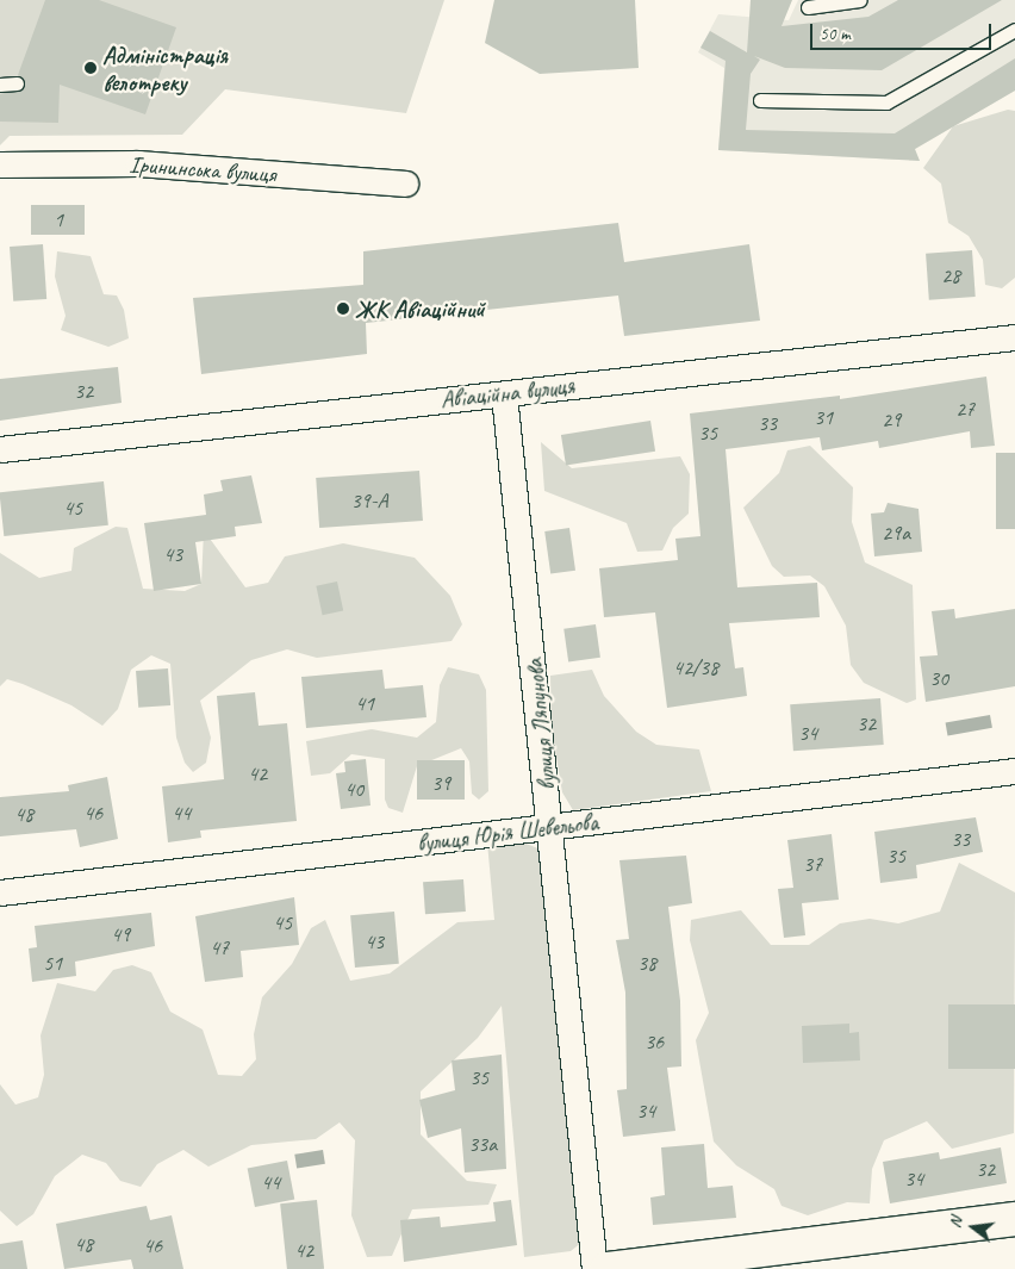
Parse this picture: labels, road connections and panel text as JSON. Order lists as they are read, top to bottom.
{
  "streets": {
    "street": [
      "Ірининська вулиця",
      "Авіаційна вулиця",
      "вулиця Ляпунова",
      "вулиця Юрія Шевельова"
    ]
  },
  "crossings": [
    ["Авіаційна вулиця", "вулиця Ляпунова"],
    ["вулиця Ляпунова", "вулиця Юрія Шевельова"]
  ],
  "places": ["Адміністрація велотреку", "ЖК Авіаційний"],
  "house_numbers": [
    "1",
    "28",
    "32",
    "27",
    "31",
    "29",
    "33",
    "35",
    "39-А",
    "45",
    "29а",
    "43",
    "42/38",
    "30",
    "41",
    "32",
    "34",
    "42",
    "39",
    "40",
    "46",
    "44",
    "48",
    "33",
    "35",
    "37",
    "45",
    "49",
    "43",
    "47",
    "51",
    "38",
    "36",
    "35",
    "34",
    "33а",
    "32",
    "34",
    "44",
    "48",
    "46",
    "42"
  ],
  "scale_bar": "50 m",
  "north": "left"
}
